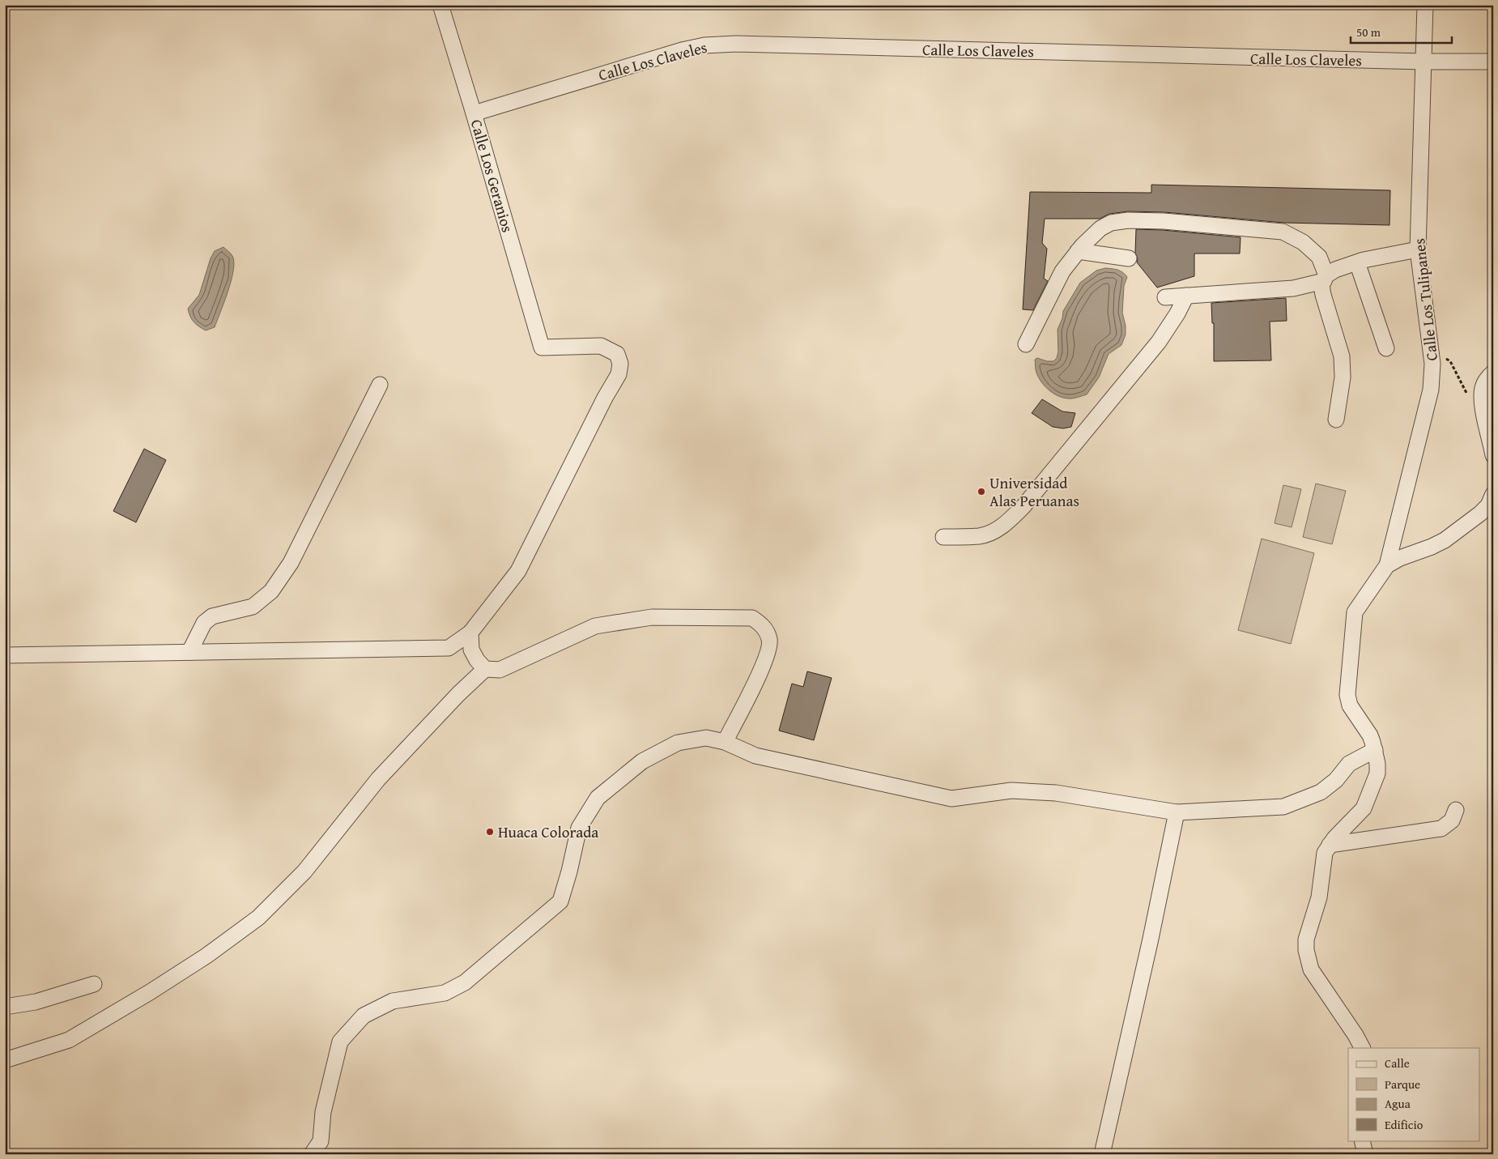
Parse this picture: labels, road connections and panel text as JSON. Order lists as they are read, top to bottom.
{
  "streets": {
    "street": ["Calle Los Claveles", "Calle Los Geranios", "Calle Los Tulipanes"]
  },
  "crossings": [
    ["Calle Los Claveles", "Calle Los Geranios"],
    ["Calle Los Claveles", "Calle Los Tulipanes"]
  ],
  "places": ["Universidad Alas Peruanas", "Huaca Colorada"],
  "legend": [
    "Calle",
    "Parque",
    "Agua",
    "Edificio"
  ],
  "scale_bar": "50 m"
}
